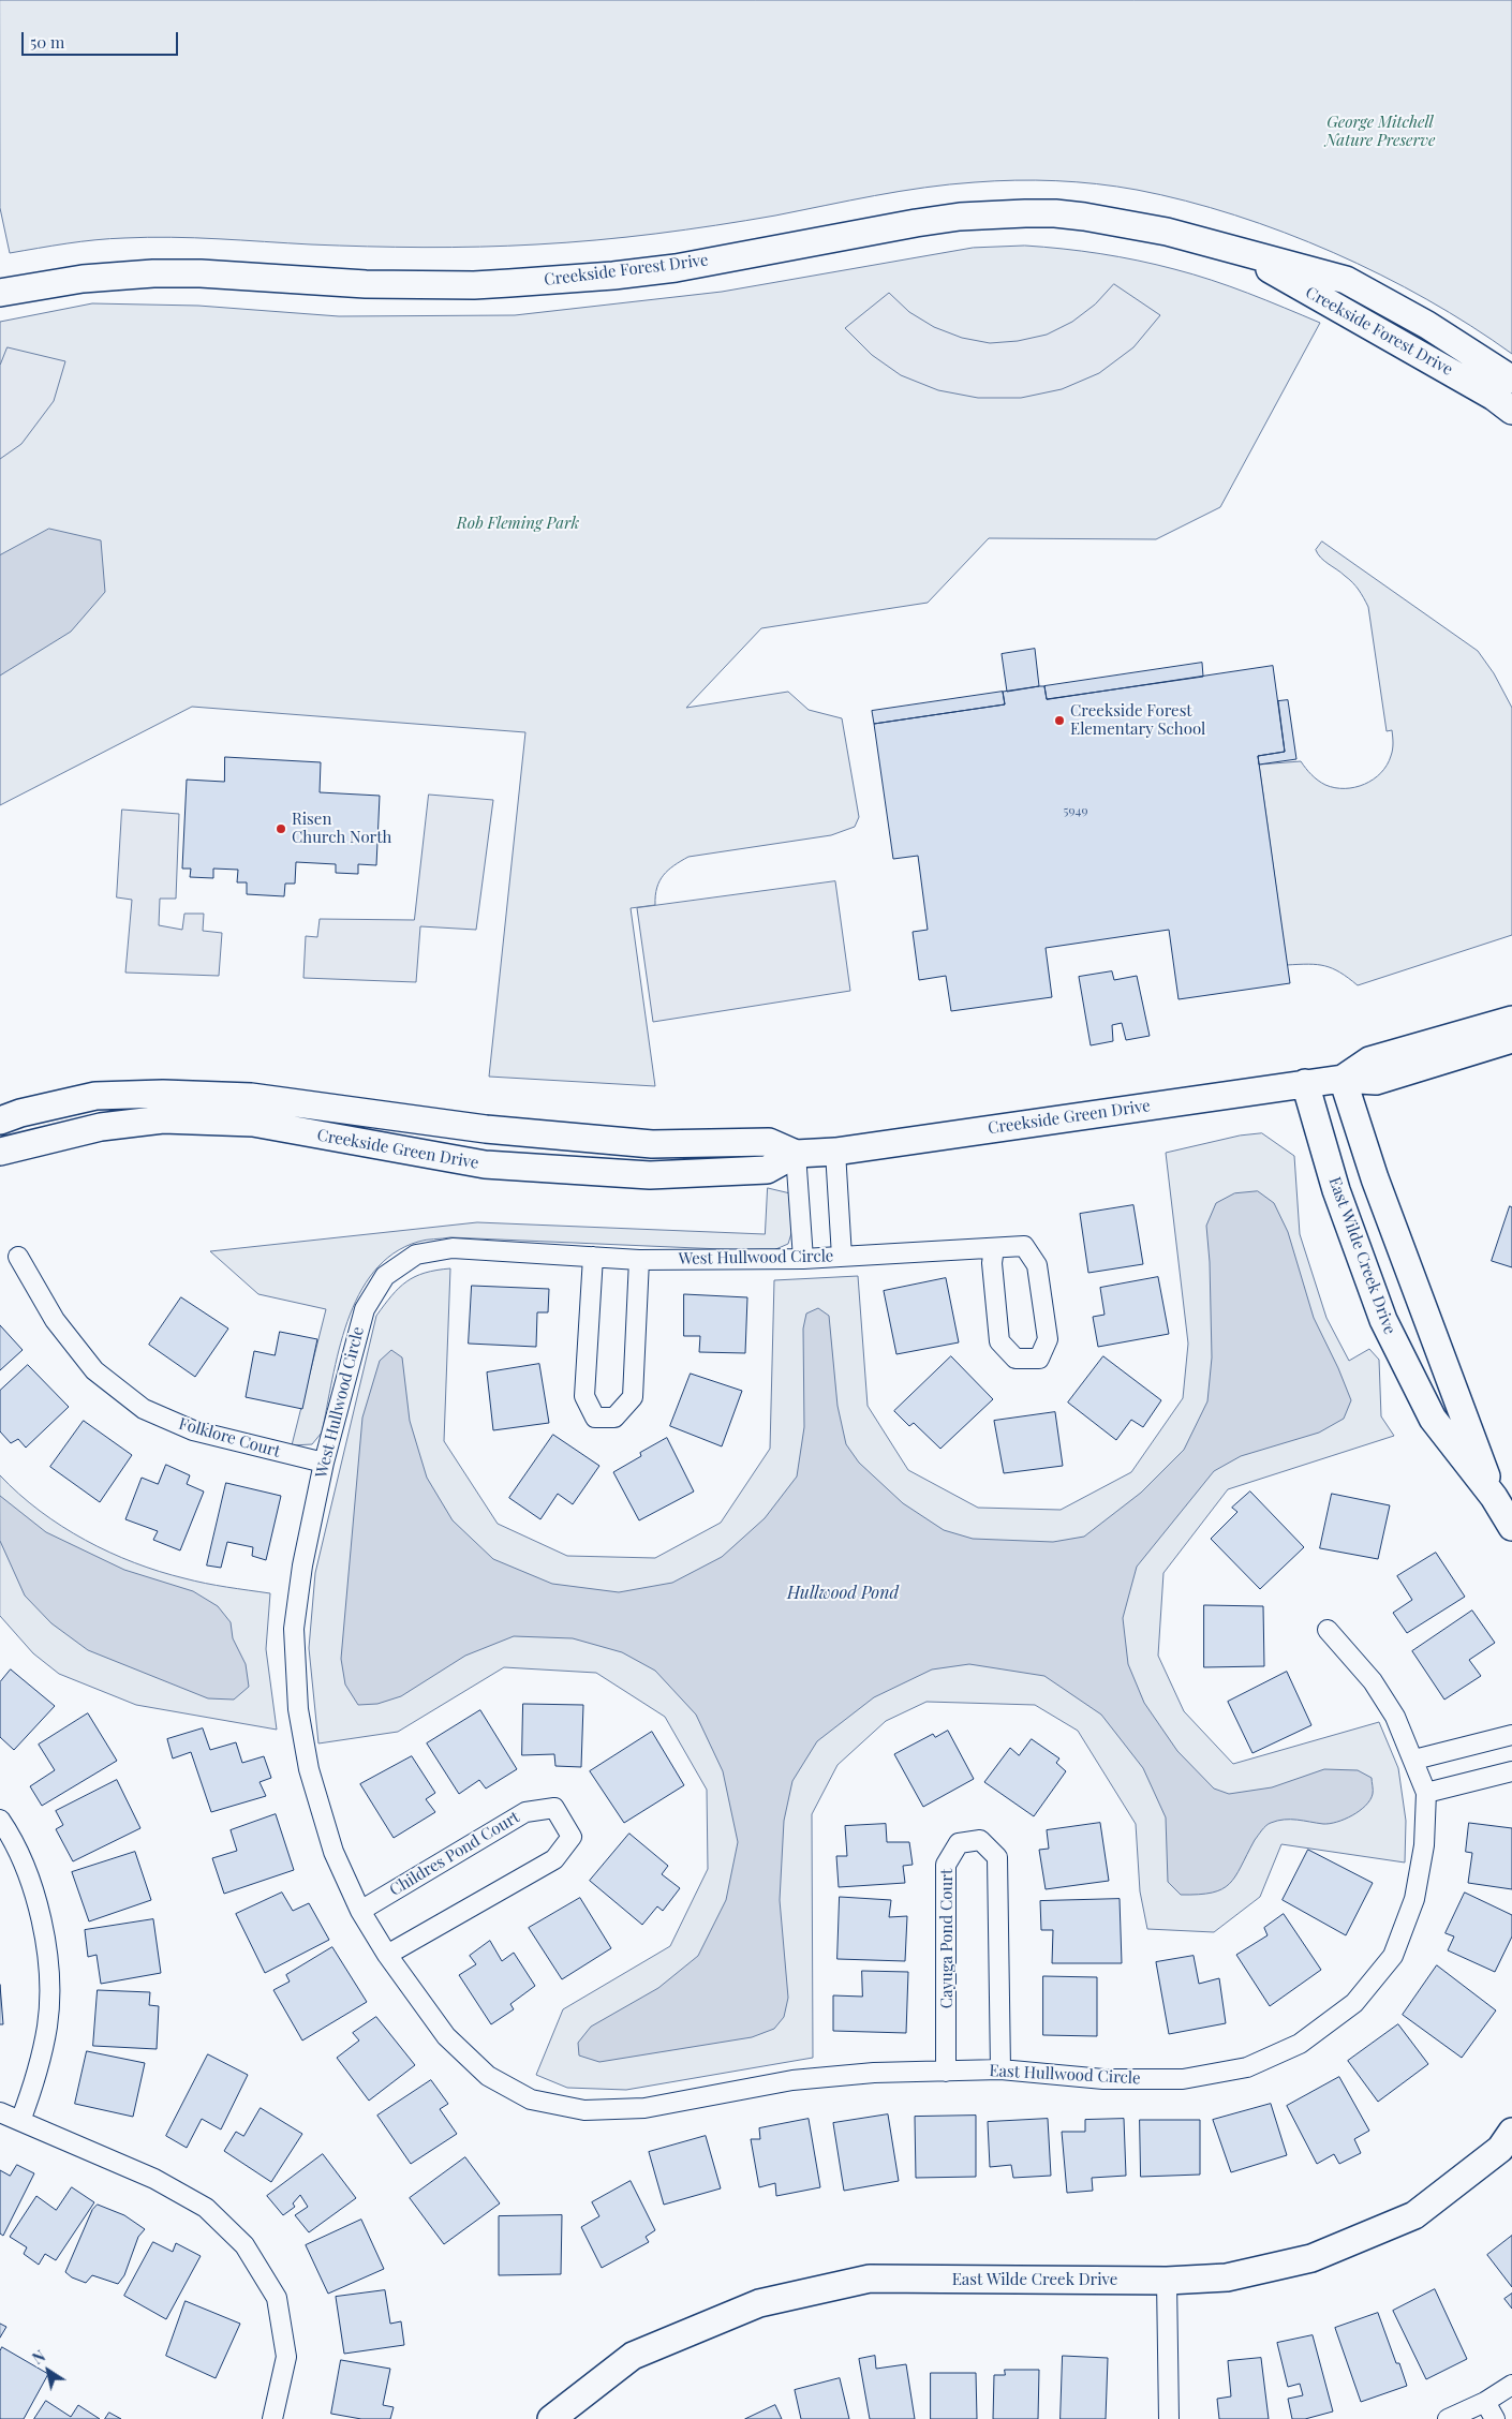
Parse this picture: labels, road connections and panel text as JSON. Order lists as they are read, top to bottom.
{
  "streets": {
    "main road": ["Creekside Forest Drive", "Creekside Green Drive", "East Wilde Creek Drive"],
    "street": [
      "West Hullwood Circle",
      "Folklore Court",
      "Childres Pond Court",
      "Cayuga Pond Court",
      "East Hullwood Circle"
    ]
  },
  "crossings": [
    ["Creekside Green Drive", "East Wilde Creek Drive"],
    ["West Hullwood Circle", "Folklore Court"],
    ["West Hullwood Circle", "Childres Pond Court"],
    ["West Hullwood Circle", "East Hullwood Circle"],
    ["Cayuga Pond Court", "East Hullwood Circle"]
  ],
  "water": ["Hullwood Pond"],
  "parks": ["George Mitchell Nature Preserve", "Rob Fleming Park"],
  "places": ["Creekside Forest Elementary School", "Risen Church North"],
  "house_numbers": ["5949"],
  "scale_bar": "50 m",
  "north": "top left"
}
